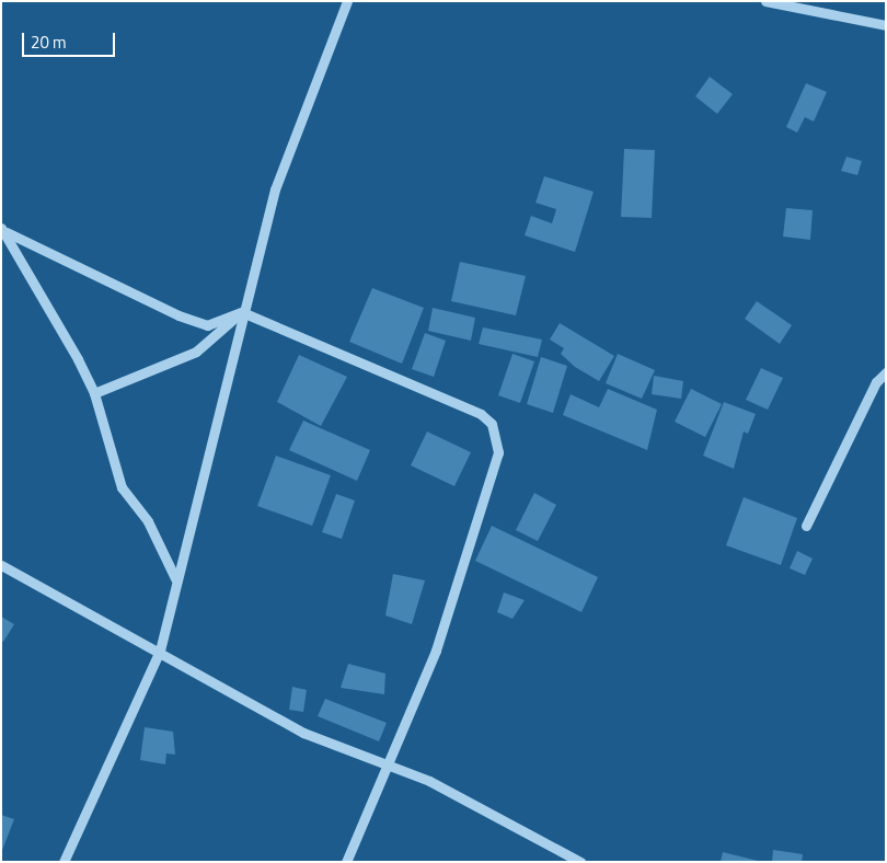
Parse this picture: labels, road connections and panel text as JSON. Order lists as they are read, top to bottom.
{
  "scale_bar": "20 m"
}
